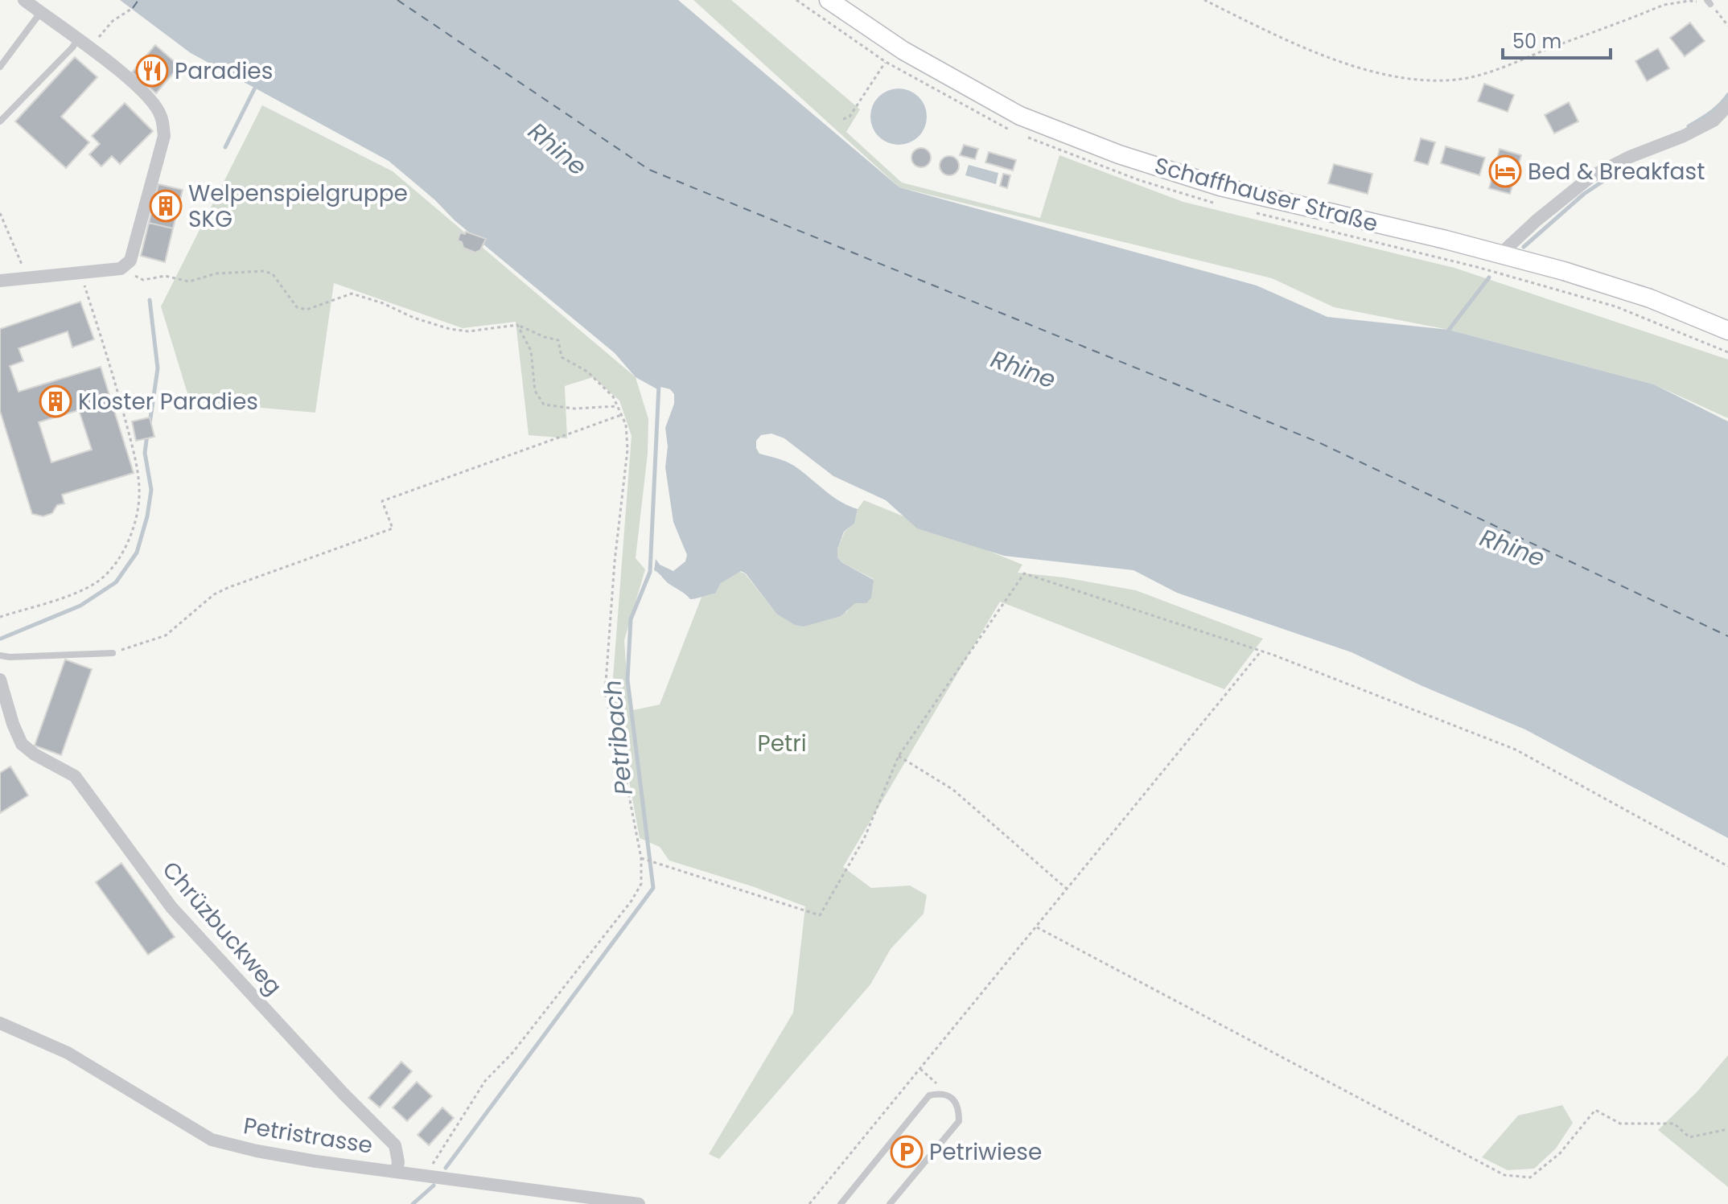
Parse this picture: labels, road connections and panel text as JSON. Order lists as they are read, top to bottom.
{
  "streets": {
    "main road": ["Schaffhauser Straße"],
    "street": ["Chrüzbuckweg", "Petristrasse"]
  },
  "crossings": [
    ["Chrüzbuckweg", "Petristrasse"]
  ],
  "water": ["Rhine", "Petribach"],
  "parks": ["Petri"],
  "places": {
    "restaurant": ["Paradies"],
    "hotel": ["Bed & Breakfast"],
    "building": ["Welpenspielgruppe SKG", "Kloster Paradies"],
    "parking": ["Petriwiese"]
  },
  "scale_bar": "50 m"
}
